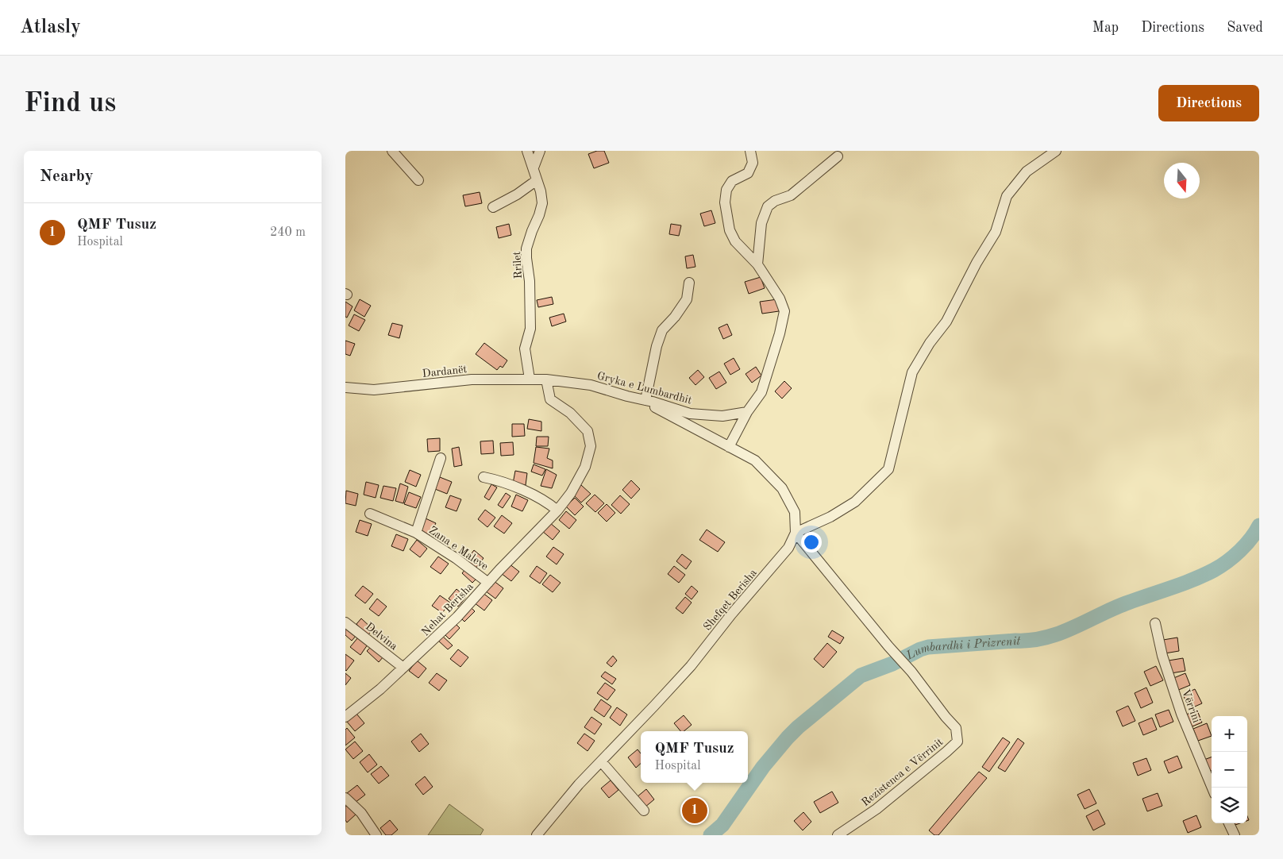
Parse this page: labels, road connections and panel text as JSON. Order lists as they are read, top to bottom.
{
  "streets": {
    "street": [
      "Rrilet",
      "Dardanët",
      "Gryka e Lumbardhit",
      "Zana e Maleve",
      "Shefqet Berisha",
      "Nehat Berisha",
      "Delvina",
      "Vërrini",
      "Rezistenca e Vërrinit"
    ]
  },
  "crossings": [
    ["Rrilet", "Dardanët"],
    ["Dardanët", "Gryka e Lumbardhit"],
    ["Dardanët", "Nehat Berisha"],
    ["Gryka e Lumbardhit", "Shefqet Berisha"],
    ["Gryka e Lumbardhit", "Nehat Berisha"],
    ["Zana e Maleve", "Nehat Berisha"],
    ["Shefqet Berisha", "Rezistenca e Vërrinit"],
    ["Nehat Berisha", "Delvina"]
  ],
  "water": ["Lumbardhi i Prizrenit"],
  "north": "bottom",
  "page": {
    "header": "Atlasly",
    "nav": ["Map", "Directions", "Saved"],
    "buttons": "Directions",
    "title": "Find us",
    "heading": "Nearby",
    "list": [
      {
        "mark": "1",
        "name": "QMF Tusuz",
        "note": "Hospital",
        "value": "240 m"
      }
    ],
    "map_buttons": ["+", "−"],
    "popup": ["QMF Tusuz", "Hospital"],
    "pins": "1"
  }
}
